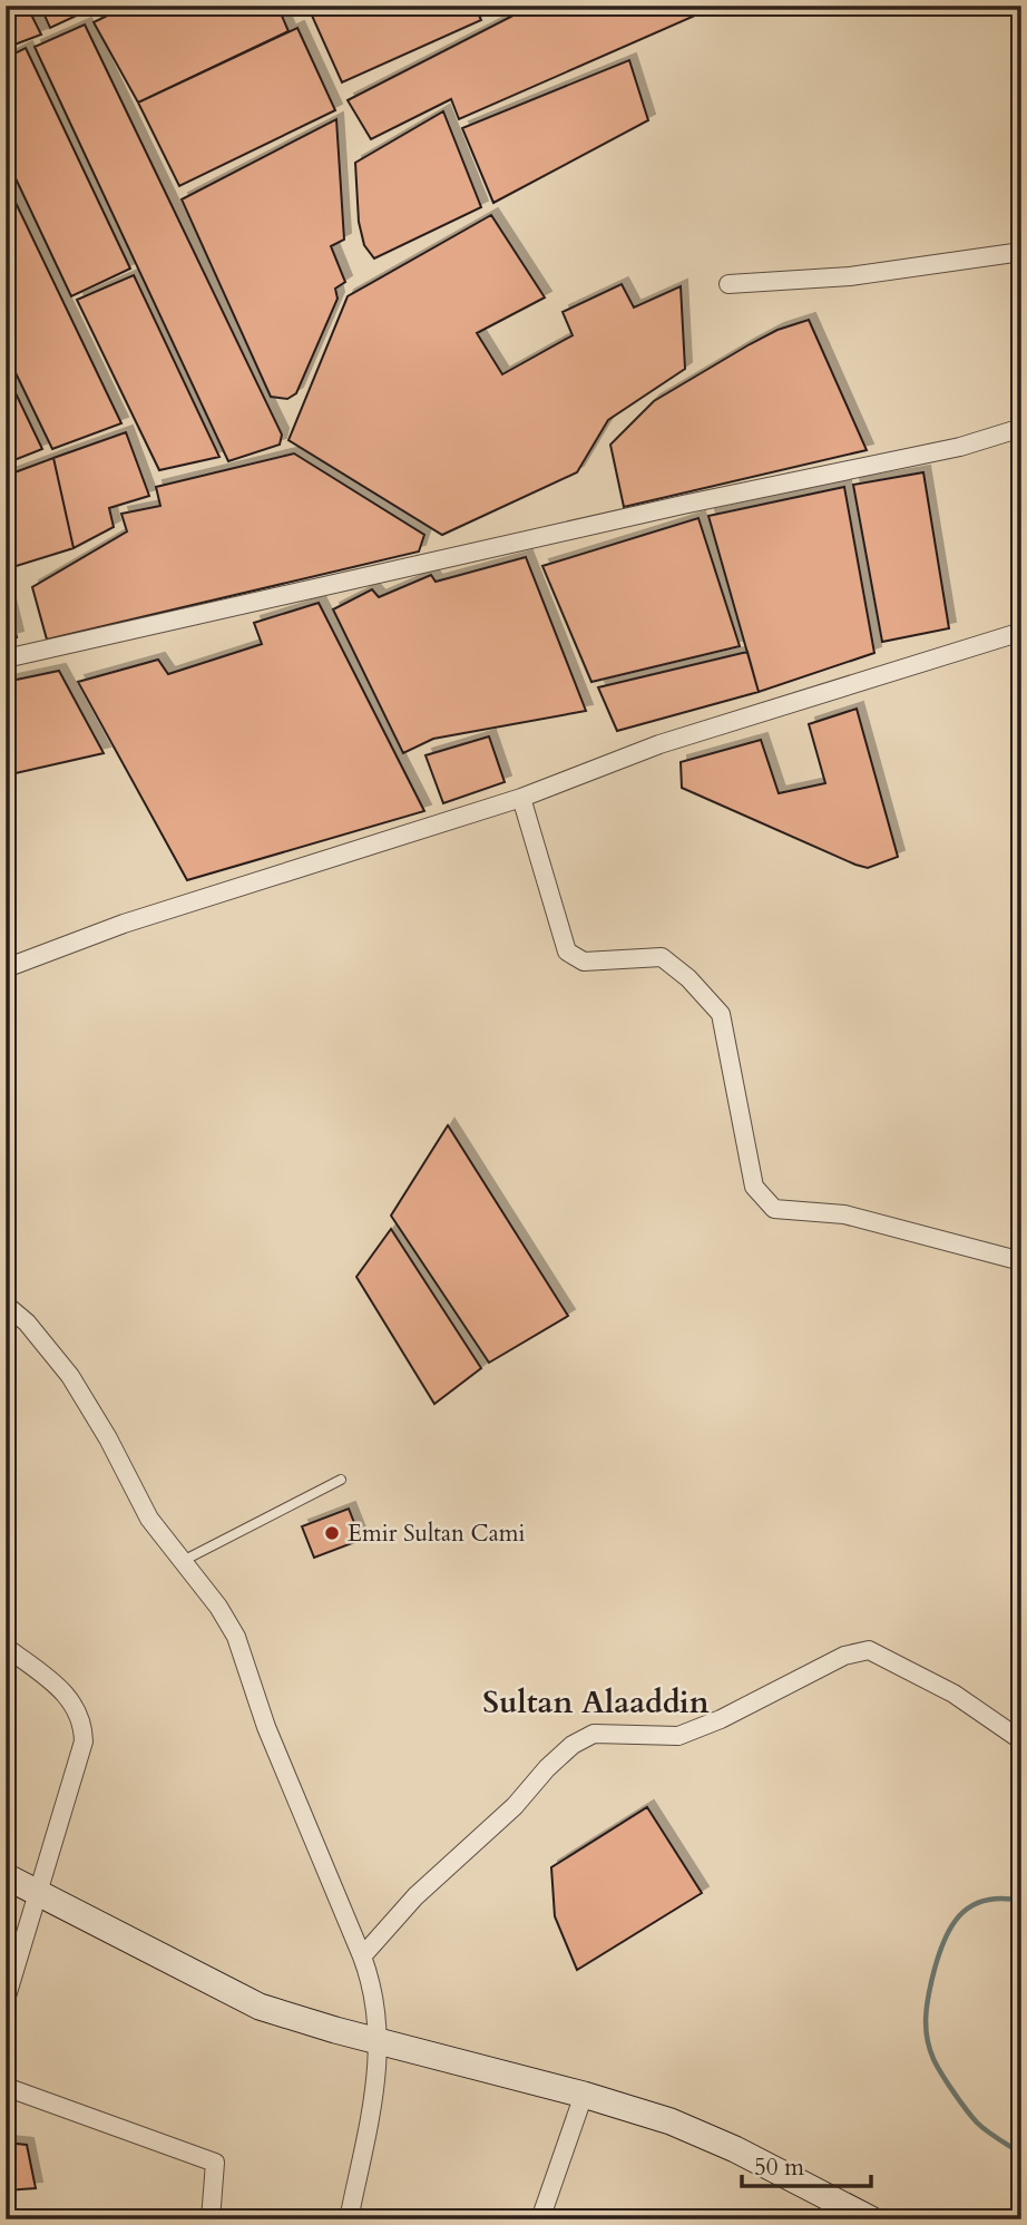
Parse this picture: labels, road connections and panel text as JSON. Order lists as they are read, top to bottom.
{
  "districts": ["Sultan Alaaddin"],
  "places": ["Emir Sultan Cami"],
  "scale_bar": "50 m"
}
